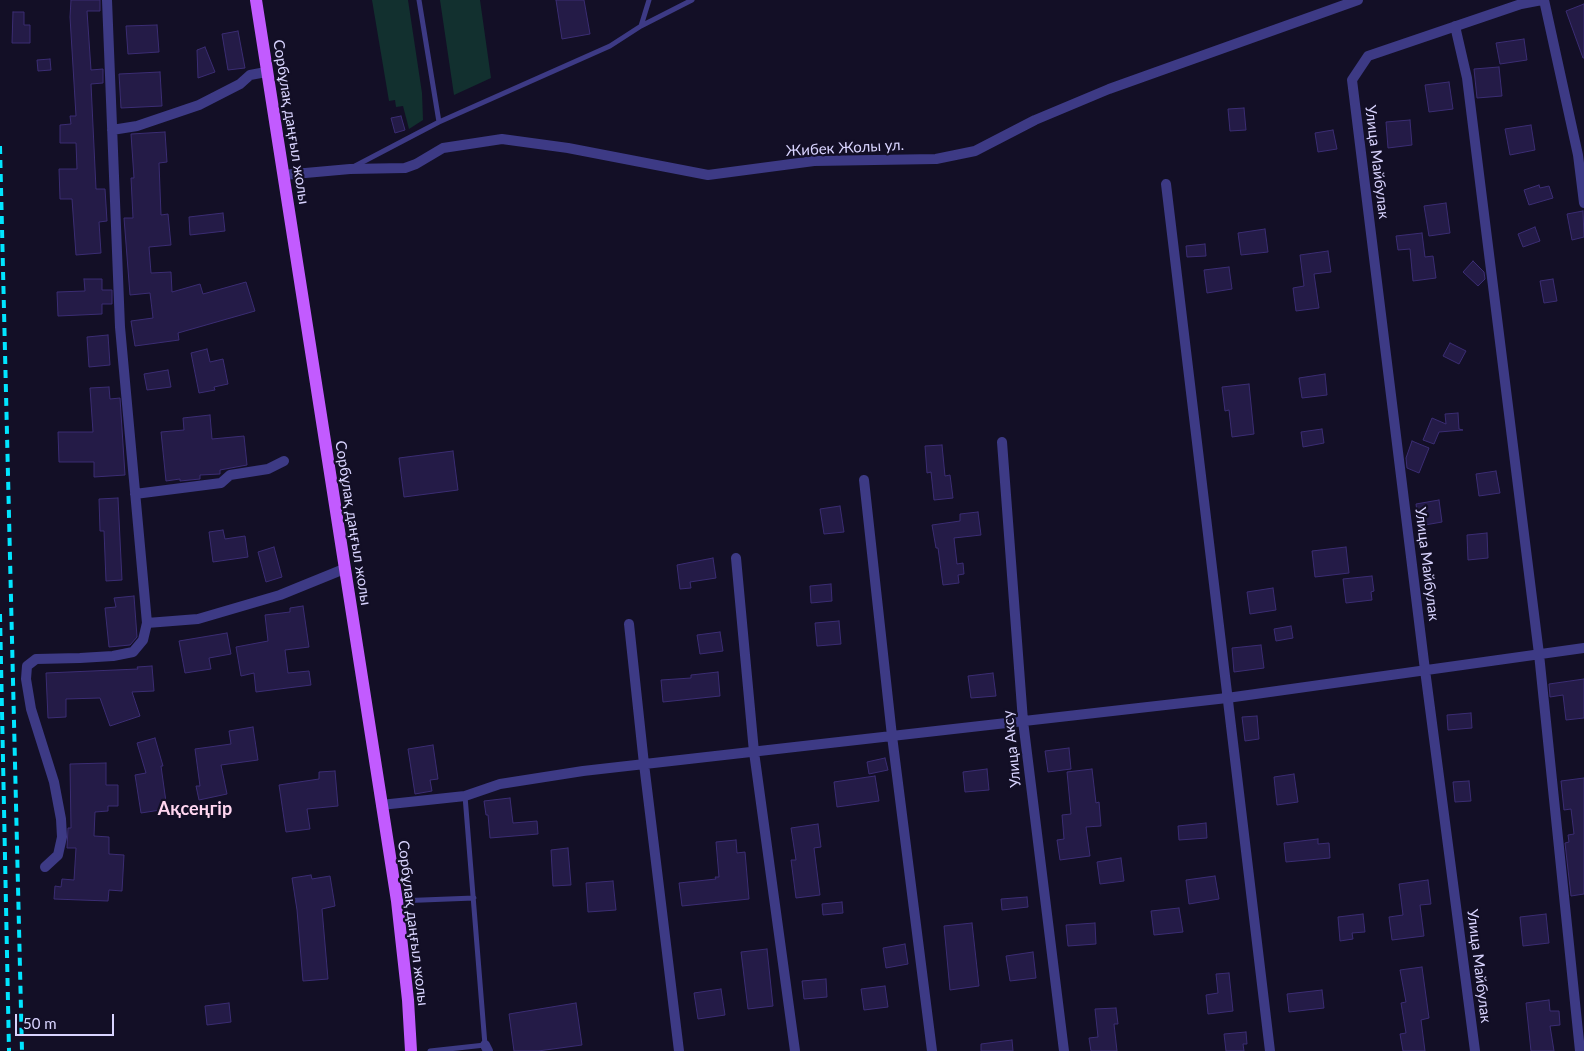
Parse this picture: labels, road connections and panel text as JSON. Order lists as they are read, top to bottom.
{
  "streets": {
    "main road": ["Сорбұлақ даңғыл жолы"],
    "street": ["Жибек Жолы ул.", "Улица Майбулак", "Улица Аксу"]
  },
  "crossings": [
    ["Сорбұлақ даңғыл жолы", "Жибек Жолы ул."]
  ],
  "districts": ["Ақсеңгір"],
  "scale_bar": "50 m"
}
